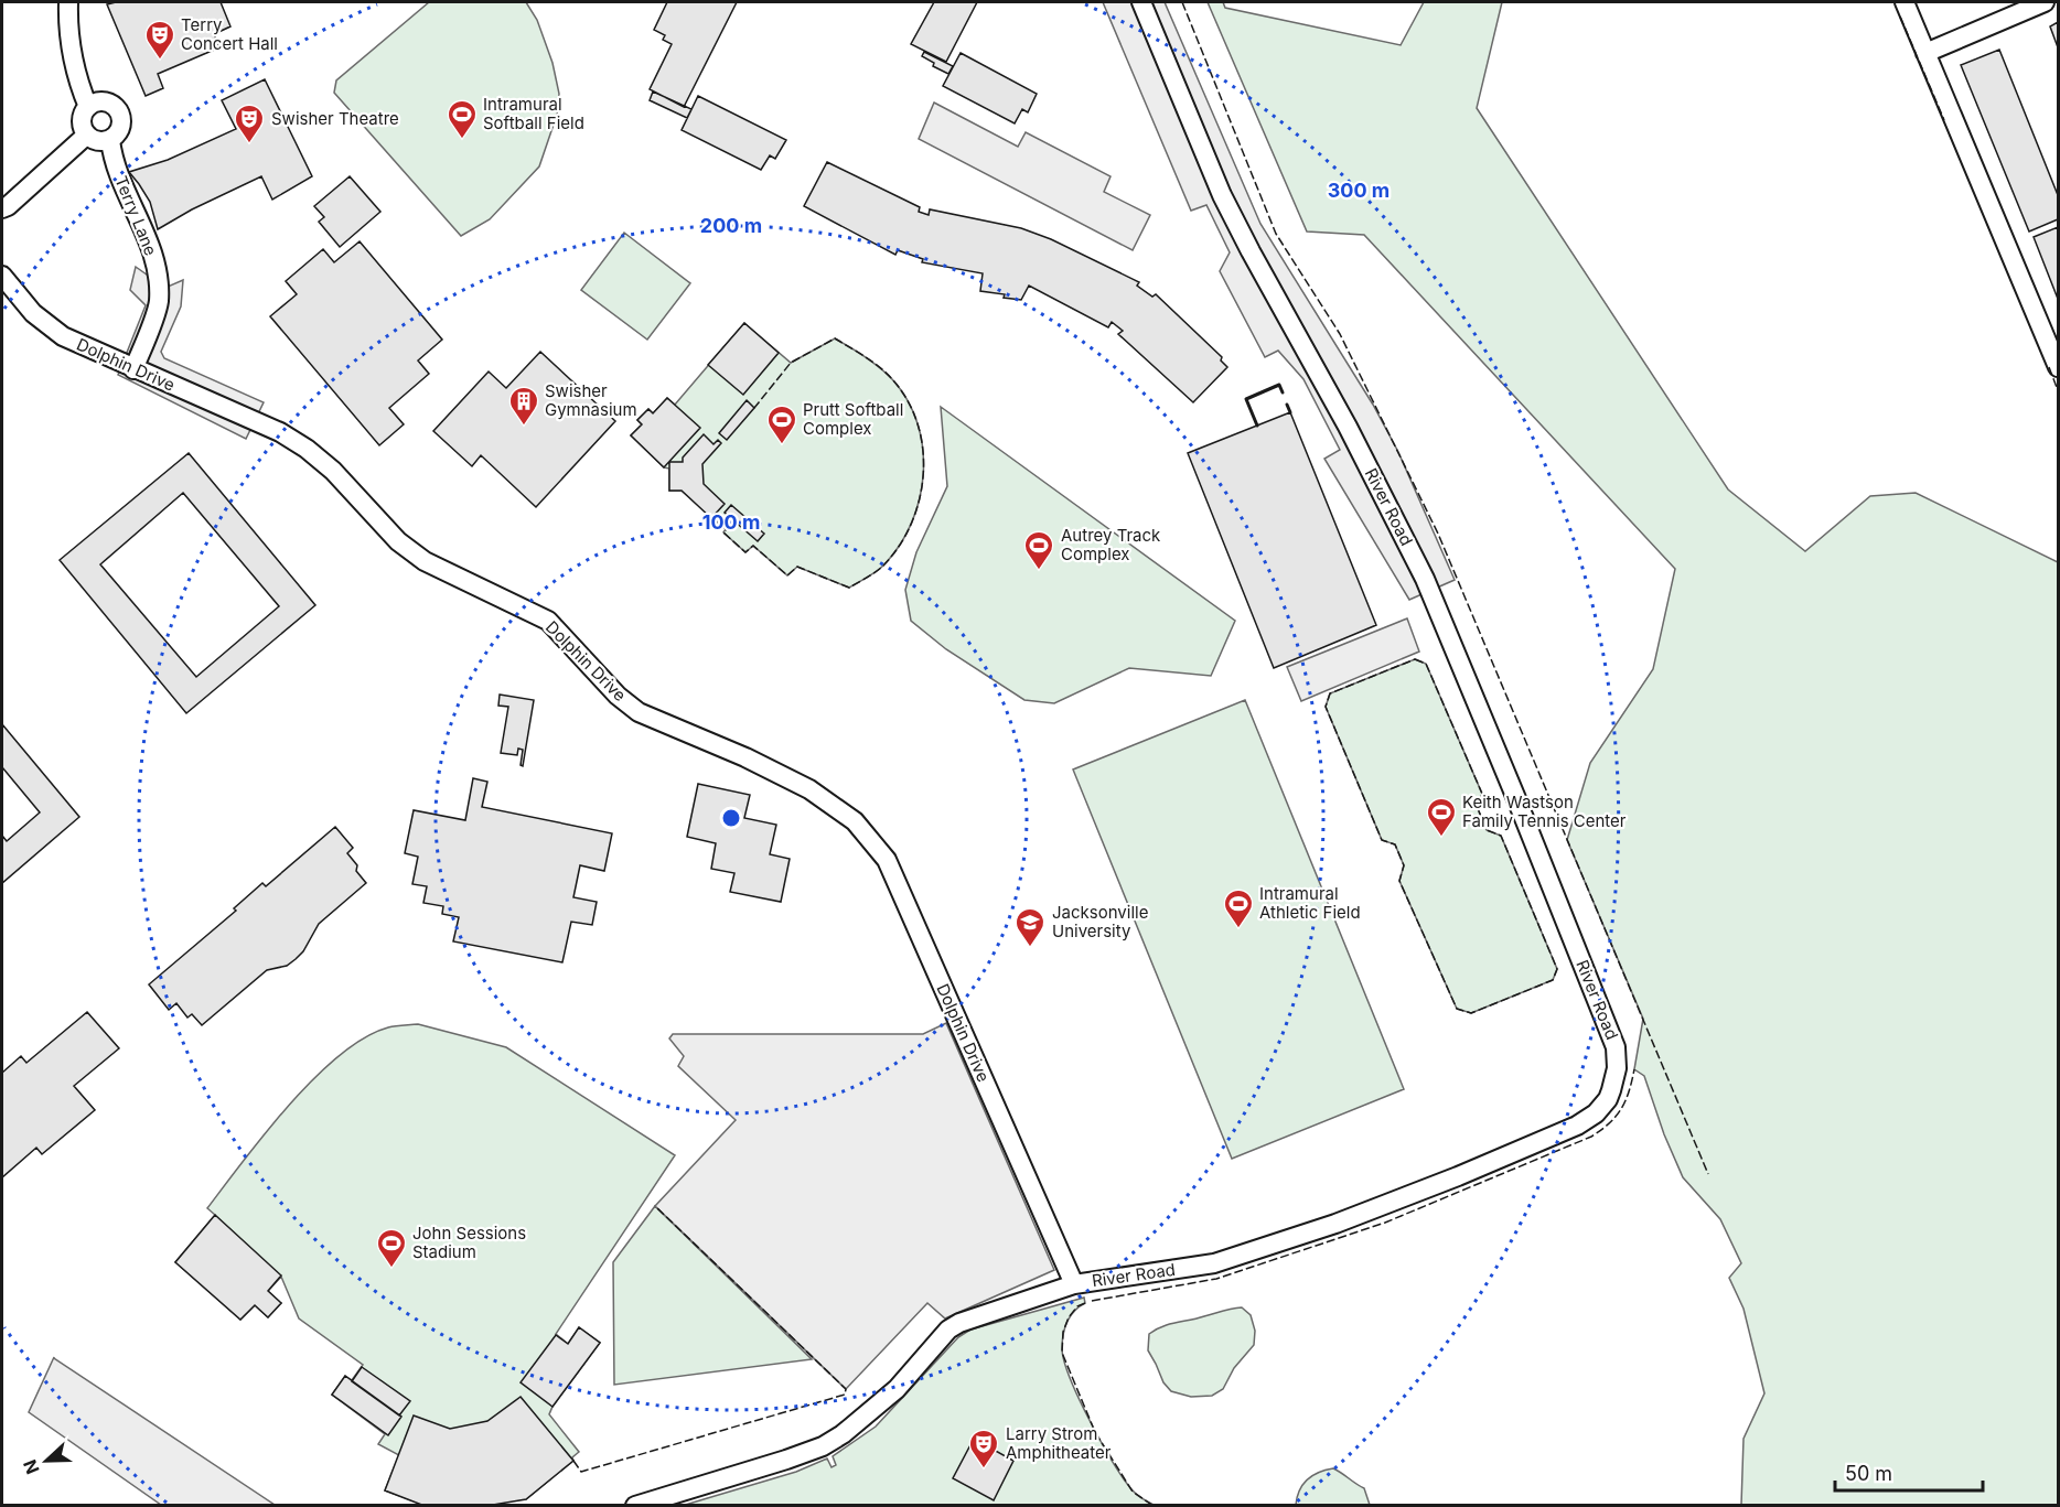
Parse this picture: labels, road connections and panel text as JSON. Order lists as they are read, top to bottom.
{
  "streets": {
    "street": ["Terry Lane", "Dolphin Drive", "River Road"]
  },
  "crossings": [
    ["Terry Lane", "Dolphin Drive"],
    ["Dolphin Drive", "River Road"]
  ],
  "places": {
    "theatre": ["Terry Concert Hall", "Swisher Theatre", "Larry Strom Amphitheater"],
    "sports": [
      "Intramural Softball Field",
      "Prutt Softball Complex",
      "Autrey Track Complex",
      "Keith Wastson Family Tennis Center",
      "Intramural Athletic Field",
      "John Sessions Stadium"
    ],
    "building": ["Swisher Gymnasium"],
    "school or university": ["Jacksonville University"]
  },
  "scale_bar": "50 m",
  "north": "left",
  "rings": ["300 m", "200 m", "100 m"]
}
